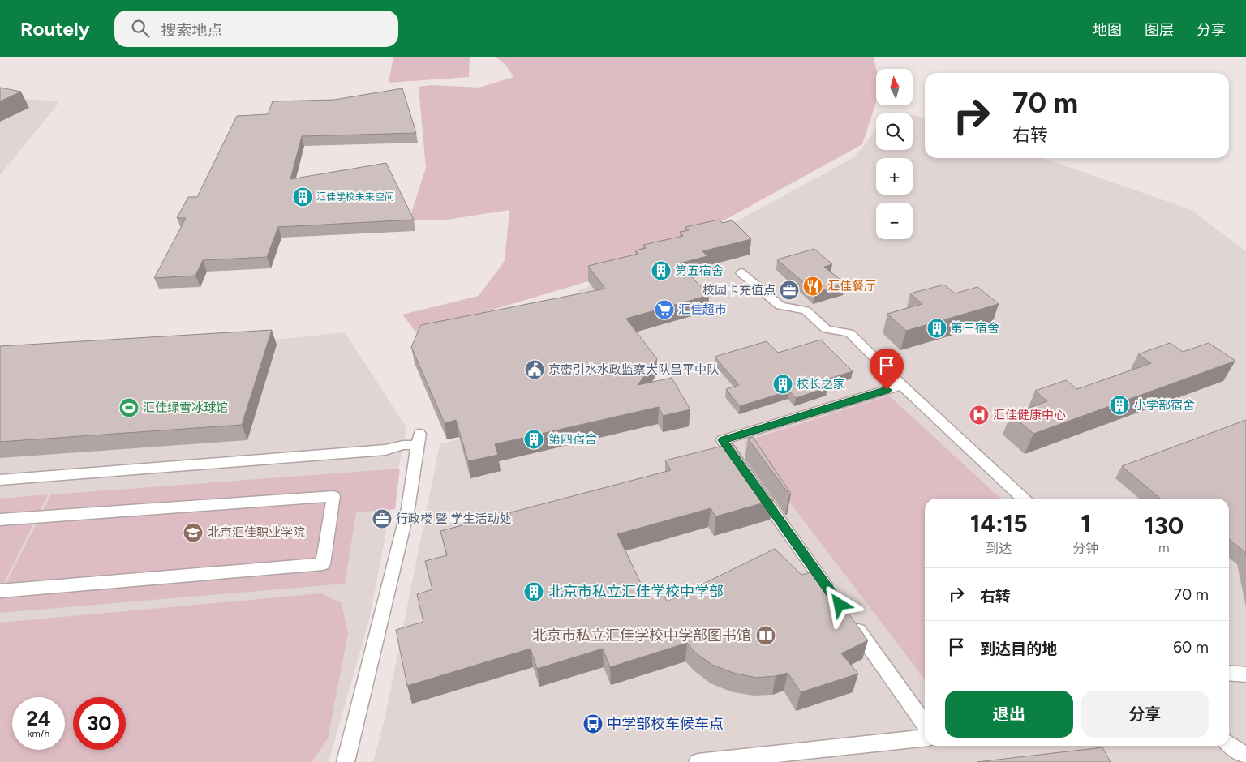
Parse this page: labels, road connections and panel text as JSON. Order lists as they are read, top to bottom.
{
  "places": {
    "building": [
      "汇佳学校未来空间",
      "第五宿舍",
      "第三宿舍",
      "校长之家",
      "小学部宿舍",
      "第四宿舍",
      "北京市私立汇佳学校中学部"
    ],
    "restaurant": ["汇佳餐厅"],
    "office": ["校园卡充值点", "行政楼 暨 学生活动处"],
    "supermarket": ["汇佳超市"],
    "public building": ["京密引水水政监察大队昌平中队"],
    "sports": ["汇佳绿雪冰球馆"],
    "hospital": ["汇佳健康中心"],
    "school or university": ["北京汇佳职业学院"],
    "library": ["北京市私立汇佳学校中学部图书馆"],
    "bus stop": ["中学部校车候车点"]
  },
  "north": "top",
  "page": {
    "header": "Routely",
    "search": "搜索地点",
    "nav": ["地图", "图层", "分享"],
    "map_buttons": ["+", "−"],
    "turn": ["70 m", "右转"],
    "eta": [
      "14:15",
      "到达",
      "1",
      "分钟",
      "130",
      "m"
    ],
    "list": [
      {
        "name": "右转",
        "value": "70 m"
      },
      {
        "name": "到达目的地",
        "value": "60 m"
      }
    ],
    "buttons": ["退出", "分享"],
    "speed": "24 km/h",
    "limit": "30"
  }
}
